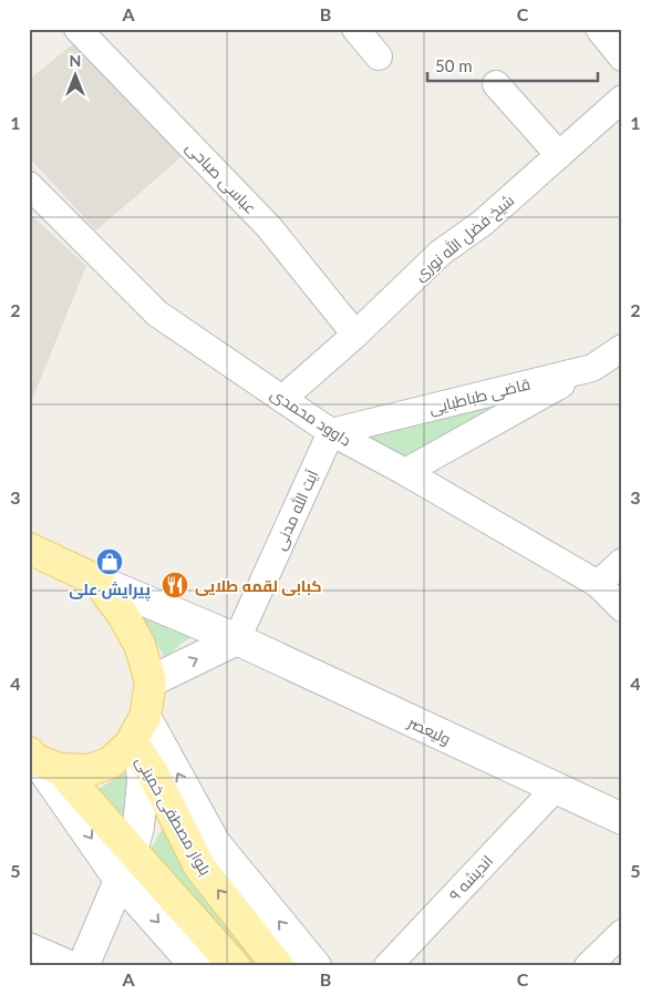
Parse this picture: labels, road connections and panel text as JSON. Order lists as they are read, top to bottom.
{
  "streets": {
    "main road": ["ولیعصر", "بلوار مصطفی خمینی"],
    "street": [
      "عباسی صباحی",
      "شیخ فضل الله نوری",
      "قاضی طباطبایی",
      "داوود محمدی",
      "آیت الله مدنی",
      "اندیشه ۹"
    ]
  },
  "crossings": [
    ["عباسی صباحی", "شیخ فضل الله نوری"],
    ["شیخ فضل الله نوری", "داوود محمدی"],
    ["قاضی طباطبایی", "داوود محمدی"],
    ["قاضی طباطبایی", "آیت الله مدنی"],
    ["داوود محمدی", "آیت الله مدنی"],
    ["آیت الله مدنی", "ولیعصر"],
    ["ولیعصر", "اندیشه ۹"]
  ],
  "places": {
    "shop": ["پیرایش علی"],
    "restaurant": ["کبابی لقمه طلایی"]
  },
  "scale_bar": "50 m",
  "north": "top",
  "grid": {
    "columns": ["A", "B", "C"],
    "rows": [
      "1",
      "2",
      "3",
      "4",
      "5"
    ]
  }
}
